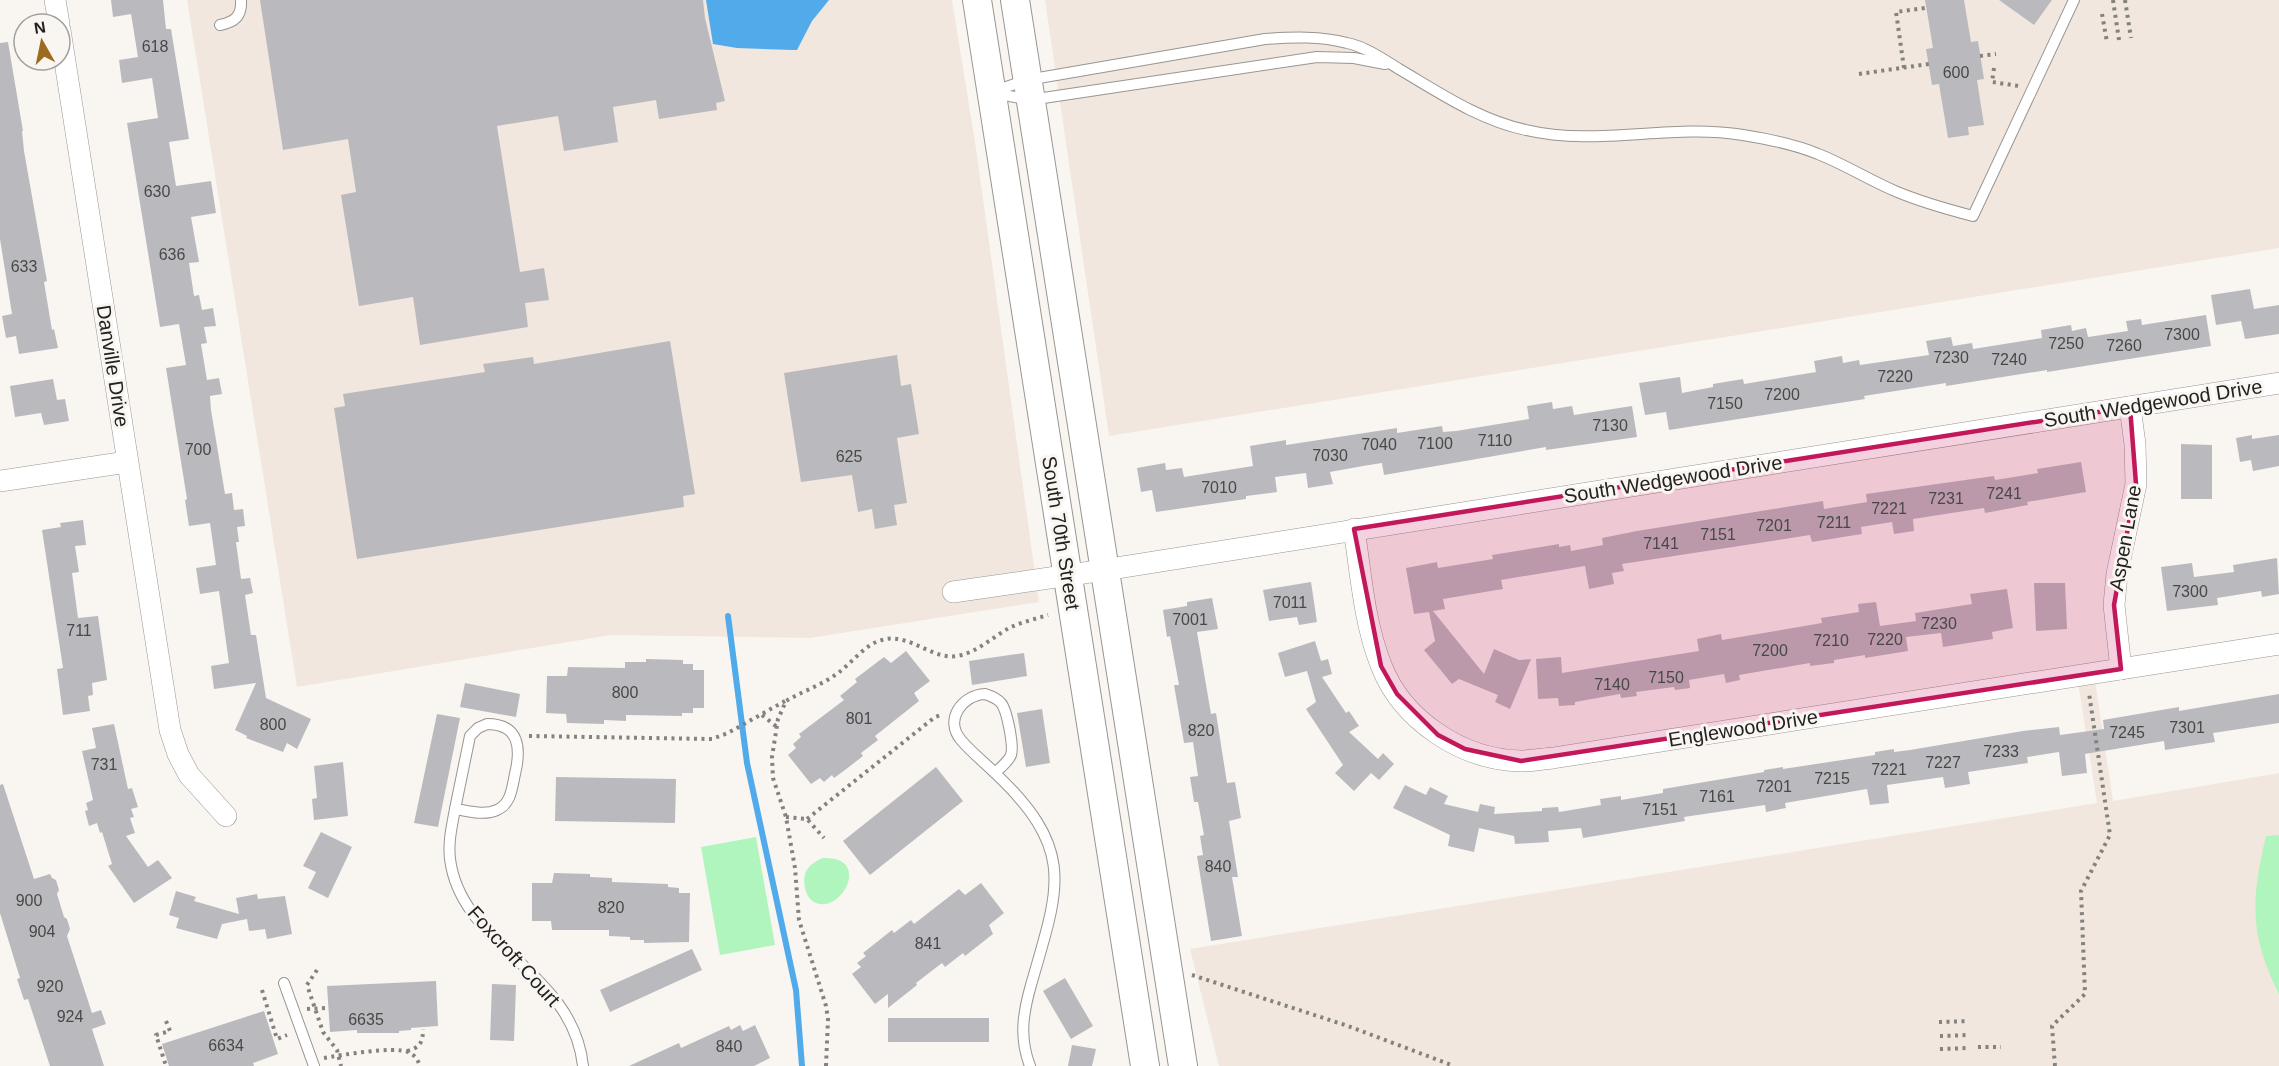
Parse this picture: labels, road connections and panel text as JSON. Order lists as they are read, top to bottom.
{
  "streets": {
    "main road": ["South 70th Street"],
    "street": [
      "Danville Drive",
      "South Wedgewood Drive",
      "Aspen Lane",
      "Englewood Drive"
    ],
    "lane": ["Foxcroft Court"]
  },
  "crossings": [
    ["South Wedgewood Drive", "South 70th Street"],
    ["South Wedgewood Drive", "Aspen Lane"],
    ["South Wedgewood Drive", "Englewood Drive"],
    ["Aspen Lane", "Englewood Drive"]
  ],
  "house_numbers": [
    "618",
    "600",
    "630",
    "636",
    "633",
    "7300",
    "7250",
    "7260",
    "7230",
    "7240",
    "7220",
    "7200",
    "7150",
    "7130",
    "7110",
    "7100",
    "7040",
    "700",
    "7030",
    "625",
    "7010",
    "7241",
    "7231",
    "7221",
    "7211",
    "7201",
    "7151",
    "7141",
    "7300",
    "7011",
    "7001",
    "7230",
    "711",
    "7220",
    "7210",
    "7200",
    "7150",
    "7140",
    "800",
    "801",
    "800",
    "7301",
    "820",
    "7245",
    "7233",
    "7227",
    "731",
    "7221",
    "7215",
    "7201",
    "7161",
    "7151",
    "840",
    "900",
    "820",
    "904",
    "841",
    "920",
    "924",
    "6635",
    "6634",
    "840"
  ],
  "north": "top"
}
